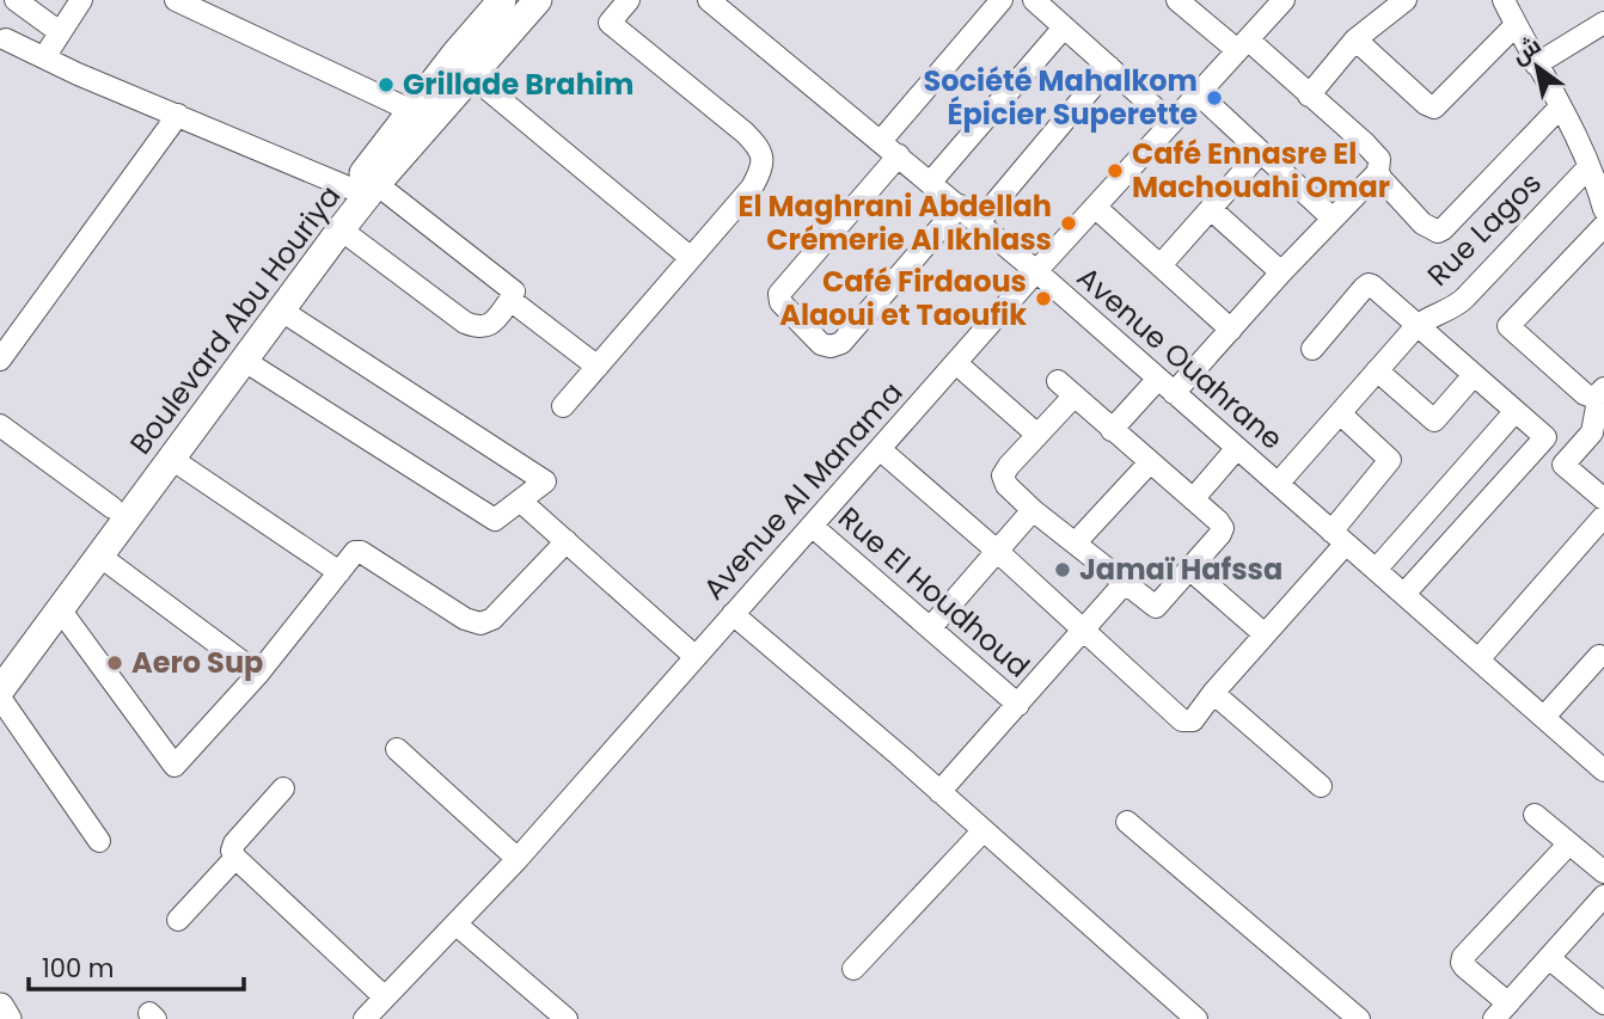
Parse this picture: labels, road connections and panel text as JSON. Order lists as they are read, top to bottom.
{
  "streets": {
    "main road": ["Boulevard Abu Houriya"],
    "street": [
      "Rue Lagos",
      "Avenue Ouahrane",
      "Avenue Al Manama",
      "Rue El Houdhoud"
    ]
  },
  "crossings": [
    ["Rue Lagos", "Avenue Ouahrane"],
    ["Avenue Ouahrane", "Avenue Al Manama"],
    ["Avenue Al Manama", "Rue El Houdhoud"]
  ],
  "places": [
    "Grillade Brahim",
    "Société Mahalkom Épicier Superette",
    "Café Ennasre El Machouahi Omar",
    "El Maghrani Abdellah Crémerie Al Ikhlass",
    "Café Firdaous Alaoui et Taoufik",
    "Jamaï Hafssa",
    "Aero Sup"
  ],
  "scale_bar": "100 m",
  "north": "top left"
}
